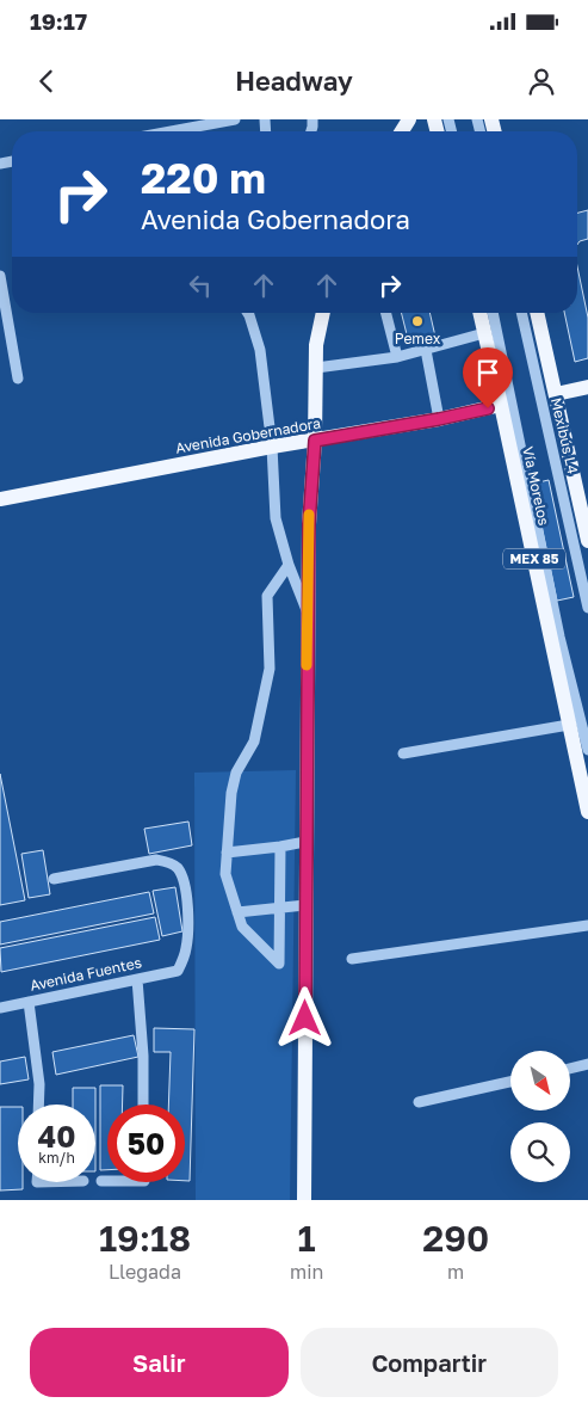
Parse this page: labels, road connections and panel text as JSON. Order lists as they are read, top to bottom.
{
  "streets": {
    "main road": ["Avenida Gobernadora", "Vía Morelos", "MEX 85"],
    "street": ["Mexibús L4", "Avenida Fuentes"]
  },
  "crossings": [
    ["Avenida Gobernadora", "Vía Morelos"]
  ],
  "places": ["Pemex"],
  "north": "bottom right",
  "page": {
    "status": "19:17",
    "header": "Headway",
    "turn": ["220 m", "Avenida Gobernadora"],
    "speed": "40 km/h",
    "limit": "50",
    "eta": [
      "19:18",
      "Llegada",
      "1",
      "min",
      "290",
      "m"
    ],
    "buttons": ["Salir", "Compartir"]
  }
}
